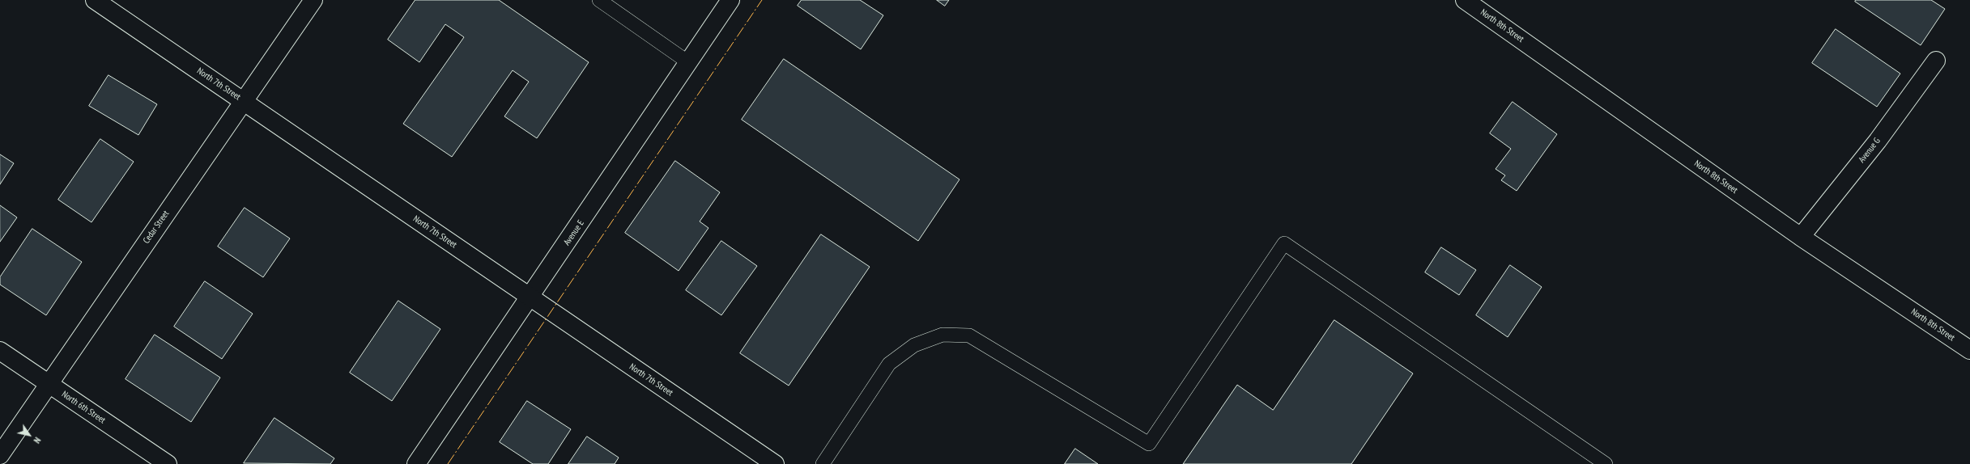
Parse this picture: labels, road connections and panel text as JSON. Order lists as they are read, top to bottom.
{
  "streets": {
    "street": [
      "North 8th Street",
      "North 7th Street",
      "Avenue G",
      "Cedar Street",
      "Avenue E",
      "North 6th Street"
    ]
  },
  "crossings": [
    ["North 8th Street", "Avenue G"],
    ["North 7th Street", "Cedar Street"],
    ["North 7th Street", "Avenue E"],
    ["Cedar Street", "North 6th Street"]
  ],
  "north": "bottom right"
}
